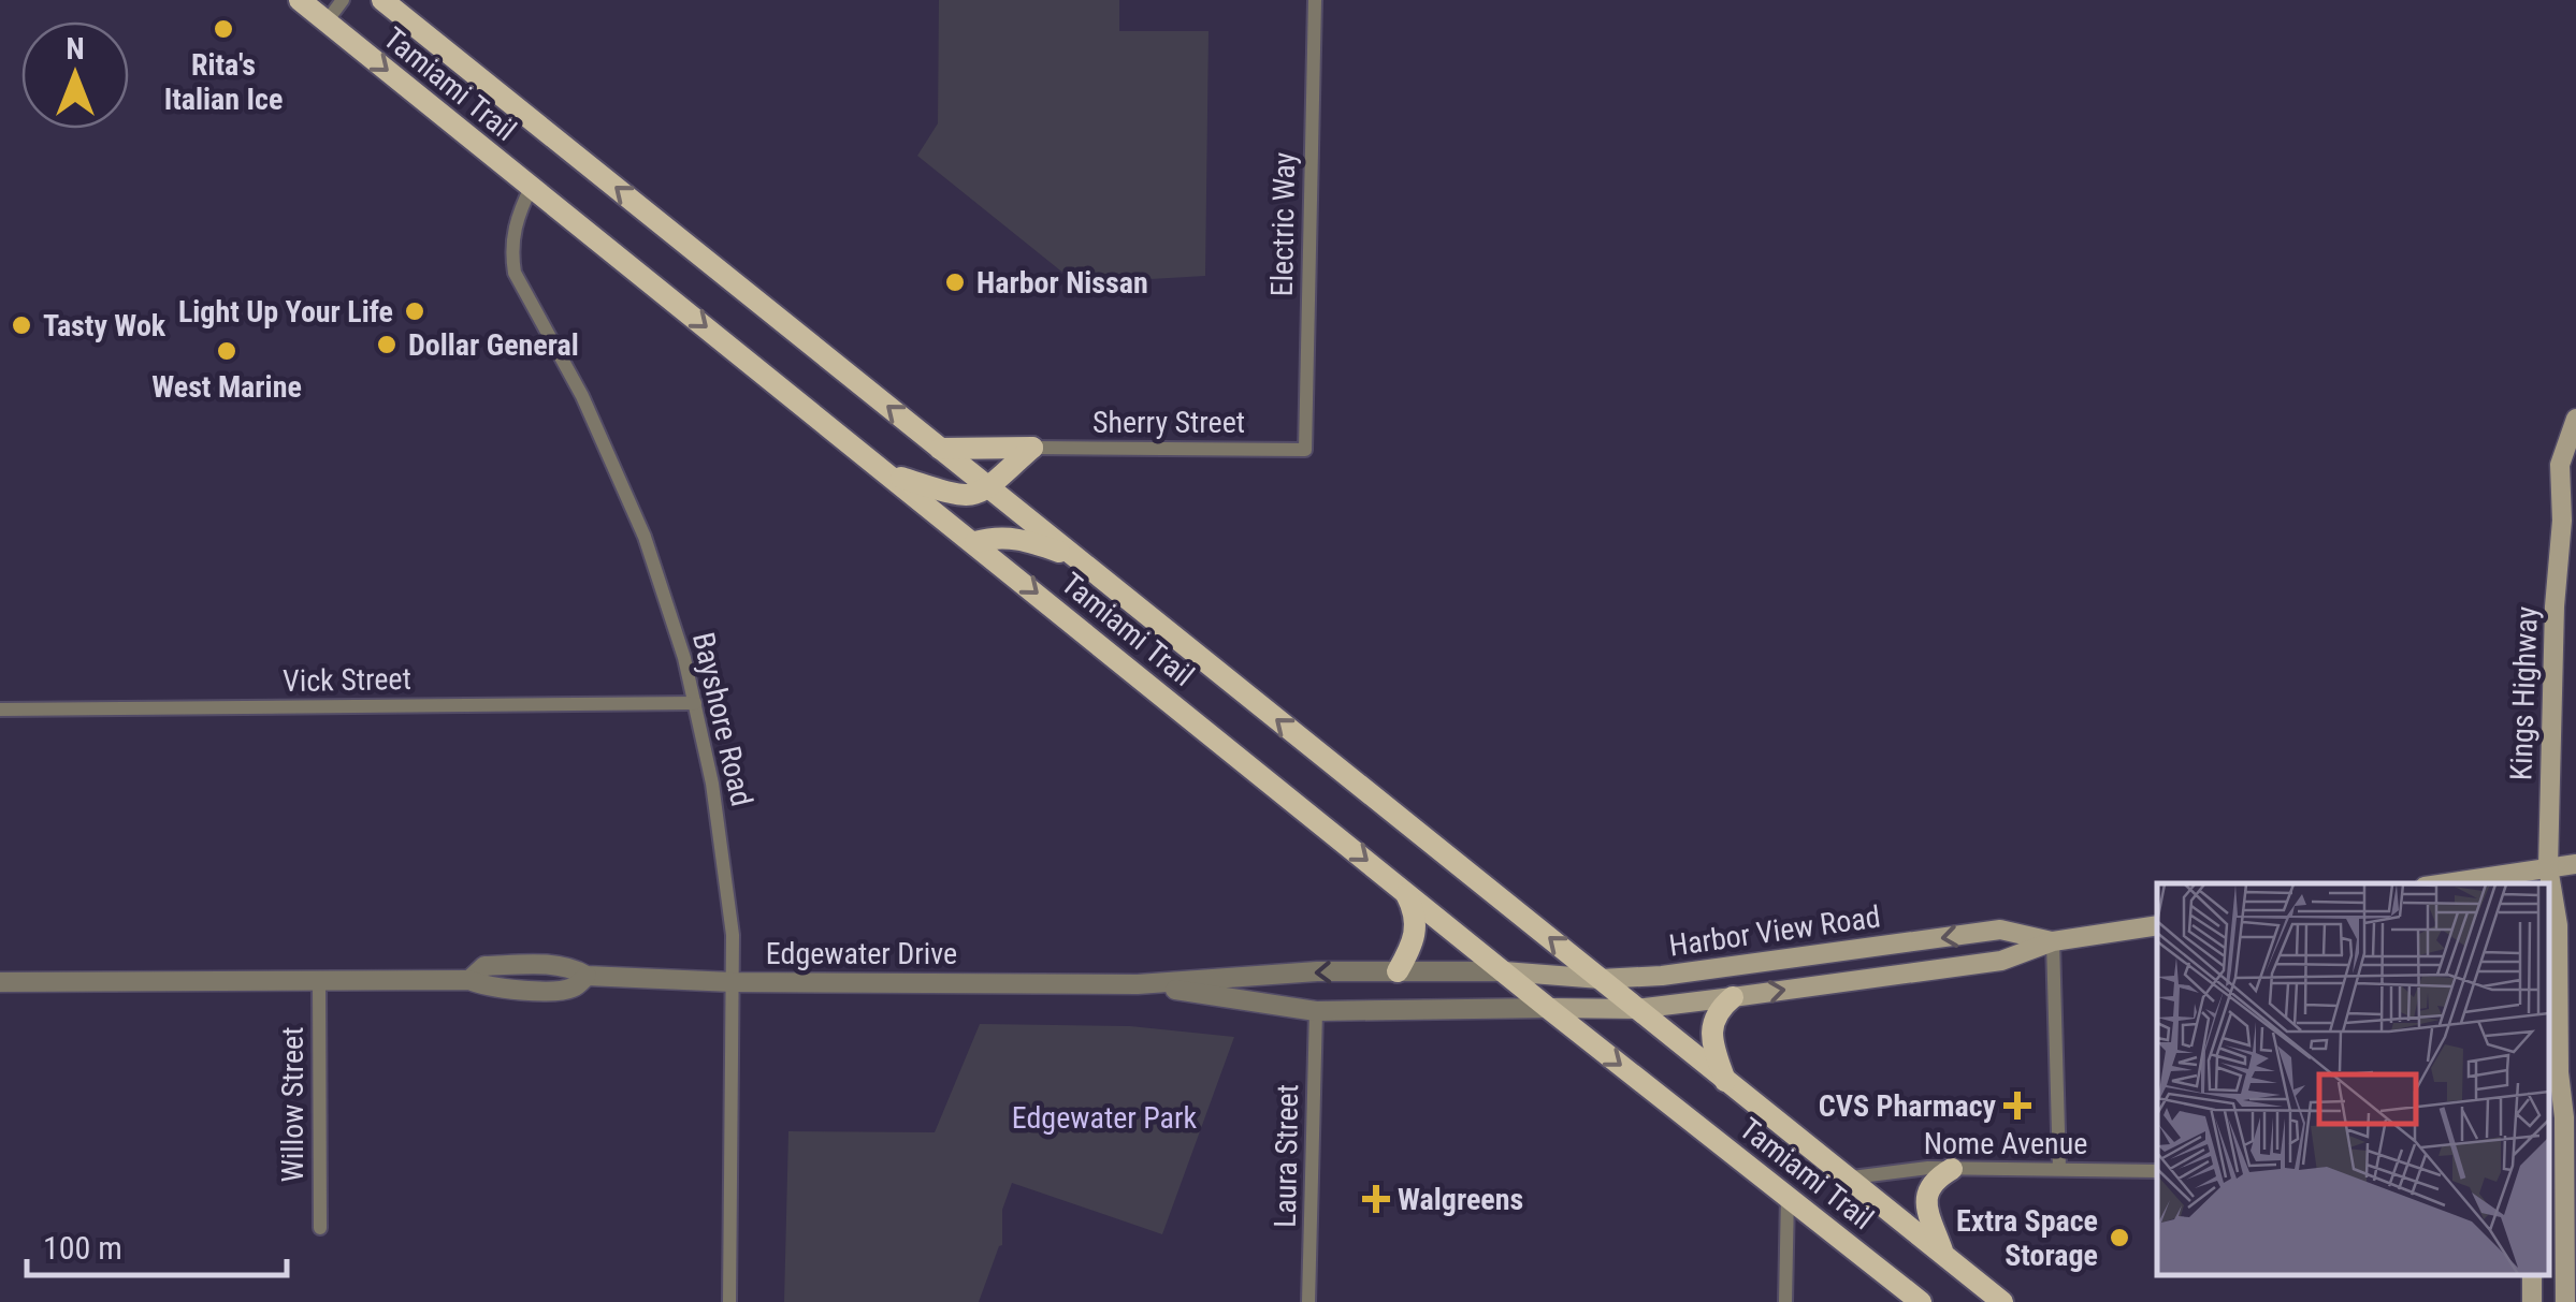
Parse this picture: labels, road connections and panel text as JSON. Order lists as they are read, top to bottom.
{
  "streets": {
    "main road": ["Tamiami Trail", "Kings Highway", "Harbor View Road"],
    "street": [
      "Electric Way",
      "Sherry Street",
      "Vick Street",
      "Bayshore Road",
      "Edgewater Drive",
      "Willow Street",
      "Nome Avenue",
      "Laura Street"
    ]
  },
  "crossings": [
    ["Tamiami Trail", "Bayshore Road"],
    ["Tamiami Trail", "Harbor View Road"],
    ["Tamiami Trail", "Edgewater Drive"],
    ["Tamiami Trail", "Nome Avenue"],
    ["Electric Way", "Sherry Street"],
    ["Vick Street", "Bayshore Road"],
    ["Bayshore Road", "Edgewater Drive"],
    ["Harbor View Road", "Edgewater Drive"],
    ["Edgewater Drive", "Willow Street"],
    ["Edgewater Drive", "Laura Street"]
  ],
  "parks": ["Edgewater Park"],
  "places": {
    "other": [
      "Rita's Italian Ice",
      "Harbor Nissan",
      "Light Up Your Life",
      "Tasty Wok",
      "Dollar General",
      "West Marine",
      "Extra Space Storage"
    ],
    "health": ["CVS Pharmacy", "Walgreens"]
  },
  "scale_bar": "100 m",
  "north": "top"
}
